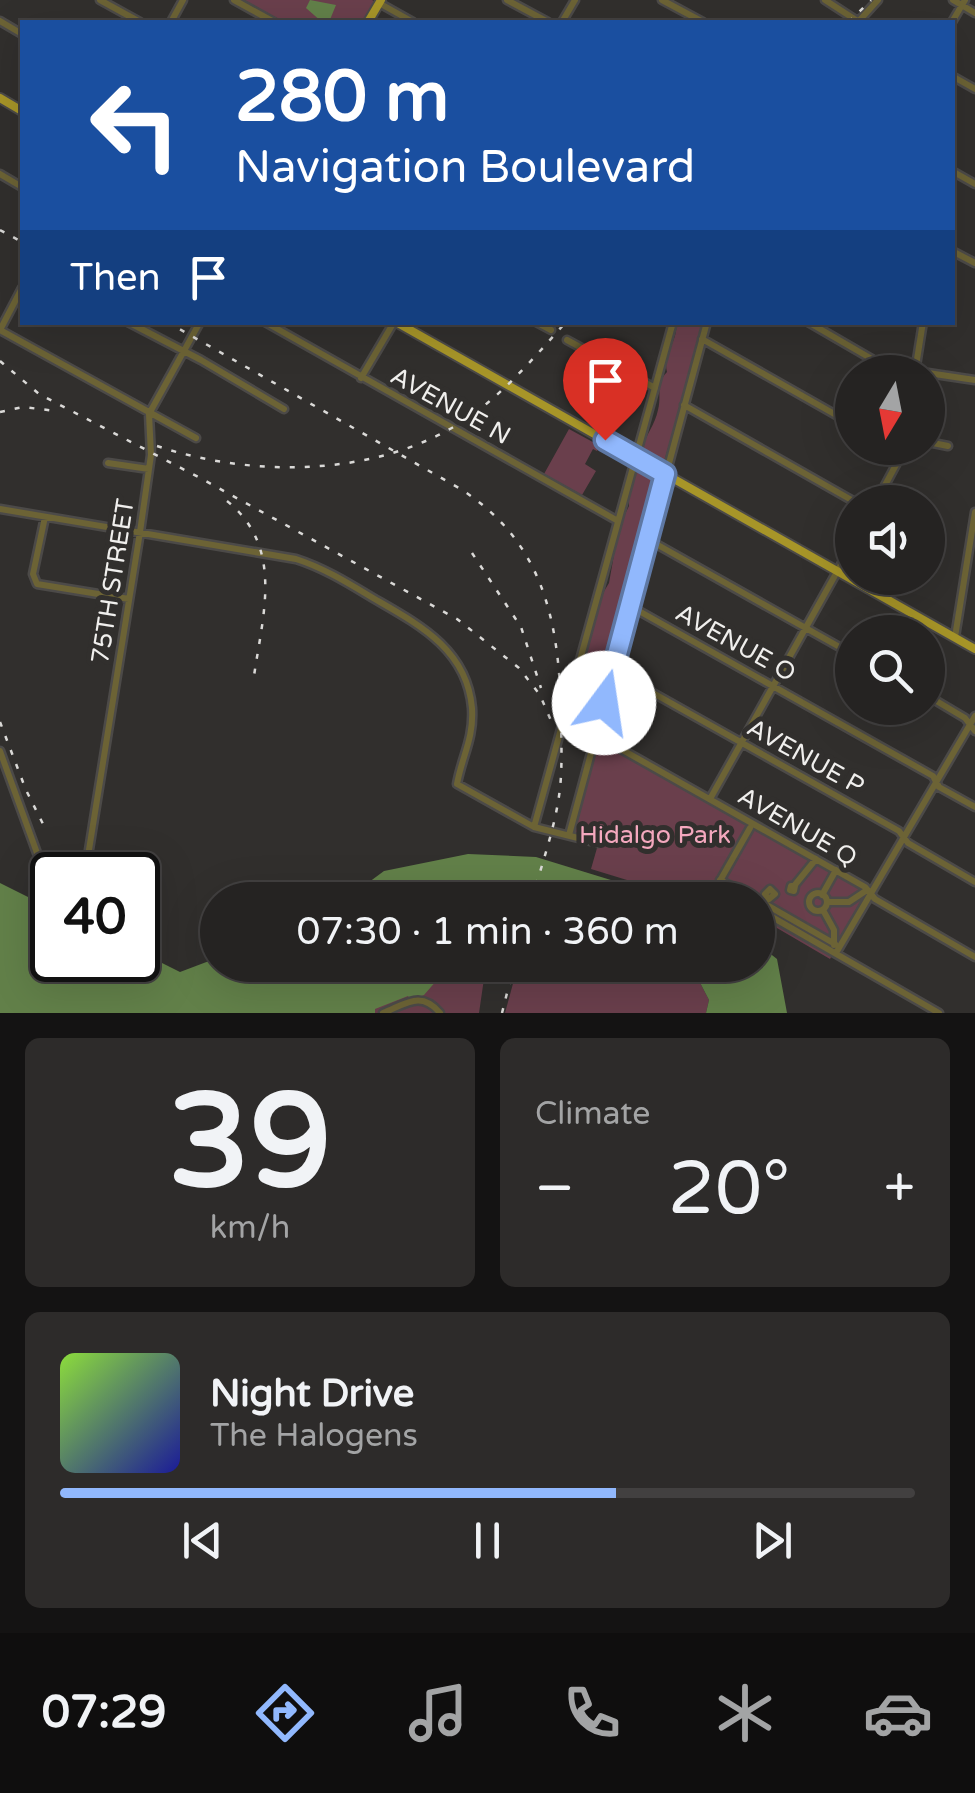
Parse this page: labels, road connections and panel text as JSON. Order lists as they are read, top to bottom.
{
  "streets": {
    "street": [
      "AVENUE N",
      "75TH STREET",
      "AVENUE O",
      "AVENUE P",
      "AVENUE Q"
    ]
  },
  "parks": ["Hidalgo Park"],
  "north": "bottom",
  "page": {
    "turn": ["280 m", "Navigation Boulevard"],
    "then": "Then",
    "limit": "40",
    "trip": "07:30 · 1 min · 360 m",
    "tile": [
      ["39", "km/h"],
      "Climate"
    ],
    "heat": ["−", "20°", "+"],
    "song": ["Night Drive", "The Halogens"],
    "tabs": "07:29"
  }
}
